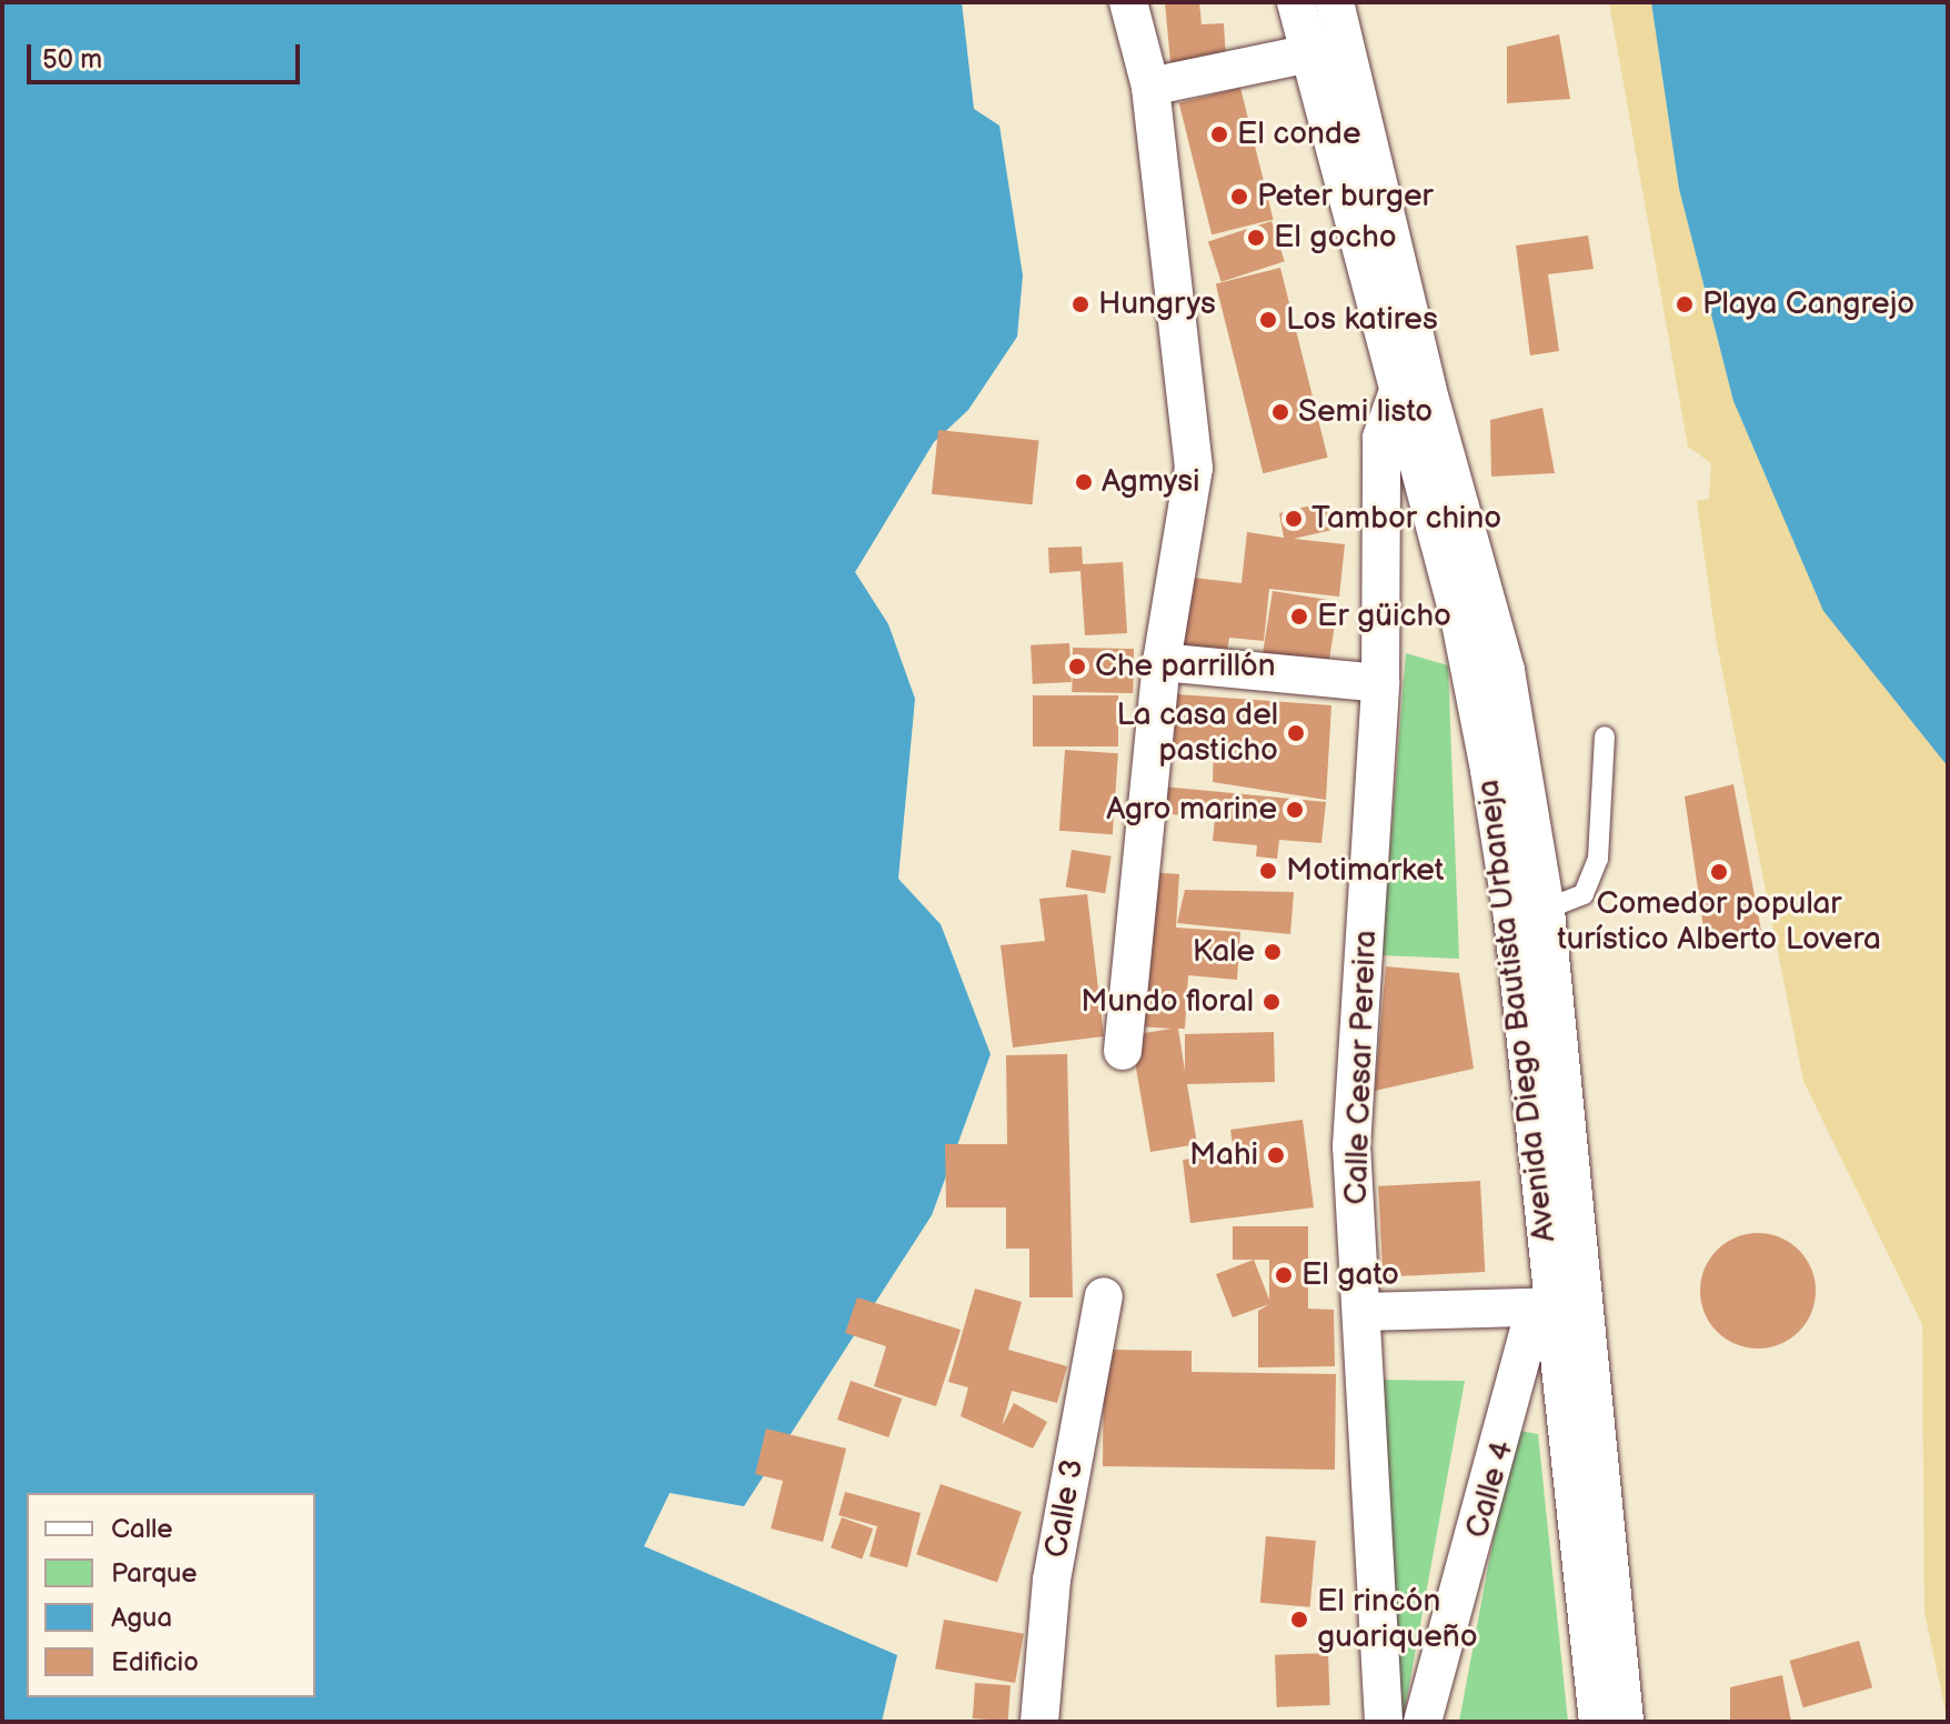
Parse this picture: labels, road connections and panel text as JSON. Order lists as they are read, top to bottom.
{
  "streets": {
    "street": [
      "Avenida Diego Bautista Urbaneja",
      "Calle Cesar Pereira",
      "Calle 4",
      "Calle 3"
    ]
  },
  "crossings": [
    ["Avenida Diego Bautista Urbaneja", "Calle Cesar Pereira"],
    ["Avenida Diego Bautista Urbaneja", "Calle 4"]
  ],
  "places": [
    "El conde",
    "Peter burger",
    "El gocho",
    "Hungrys",
    "Playa Cangrejo",
    "Los katires",
    "Semi listo",
    "Agmysi",
    "Tambor chino",
    "Er güicho",
    "Che parrillón",
    "La casa del pasticho",
    "Agro marine",
    "Motimarket",
    "Comedor popular turístico Alberto Lovera",
    "Kale",
    "Mundo floral",
    "Mahi",
    "El gato",
    "El rincón guariqueño"
  ],
  "legend": [
    "Calle",
    "Parque",
    "Agua",
    "Edificio"
  ],
  "scale_bar": "50 m"
}
